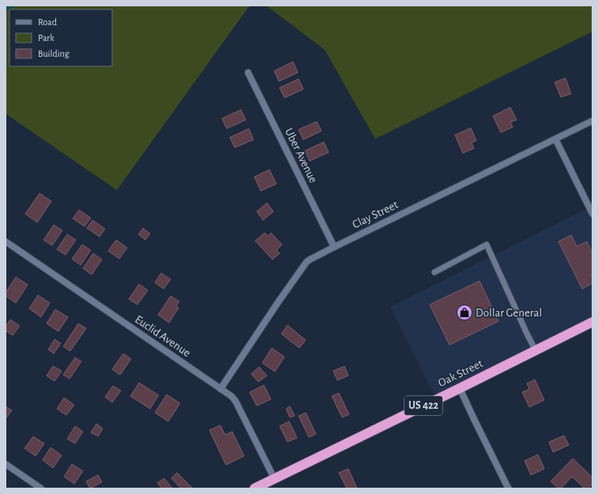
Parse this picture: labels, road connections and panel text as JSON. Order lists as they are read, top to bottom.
{
  "streets": {
    "highway": ["Oak Street", "US 422"],
    "street": ["Uber Avenue", "Clay Street", "Euclid Avenue"]
  },
  "crossings": [
    ["Uber Avenue", "Clay Street"],
    ["Clay Street", "Euclid Avenue"],
    ["Euclid Avenue", "Oak Street"]
  ],
  "places": {
    "shop": ["Dollar General"]
  },
  "legend": ["Road", "Park", "Building"]
}
